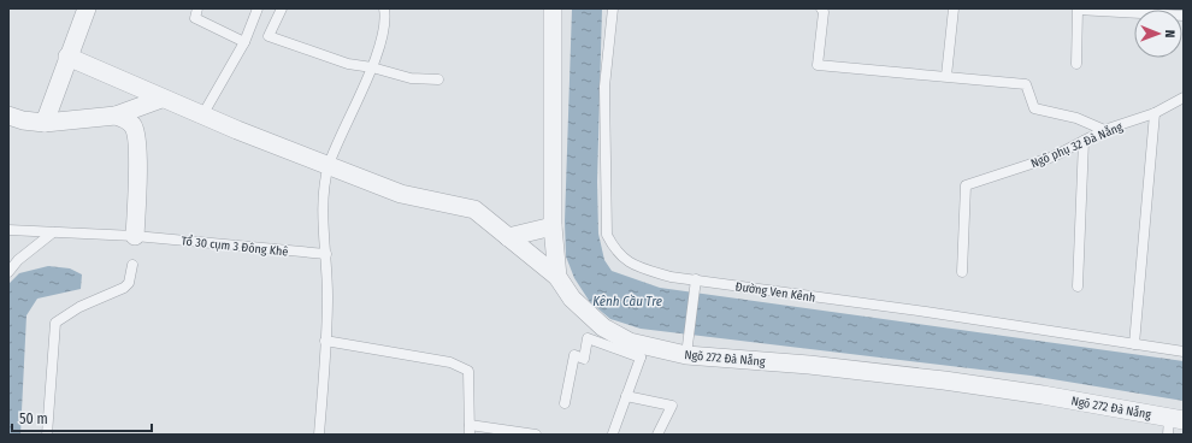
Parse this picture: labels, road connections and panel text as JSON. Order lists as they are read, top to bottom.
{
  "streets": {
    "street": ["Ngõ 272 Đà Nẵng"],
    "lane": ["Ngõ phụ 32 Đà Nẵng", "Tổ 30 cụm 3 Đông Khê", "Đường Ven Kênh"]
  },
  "water": ["Kênh Cầu Tre"],
  "scale_bar": "50 m",
  "north": "right"
}
